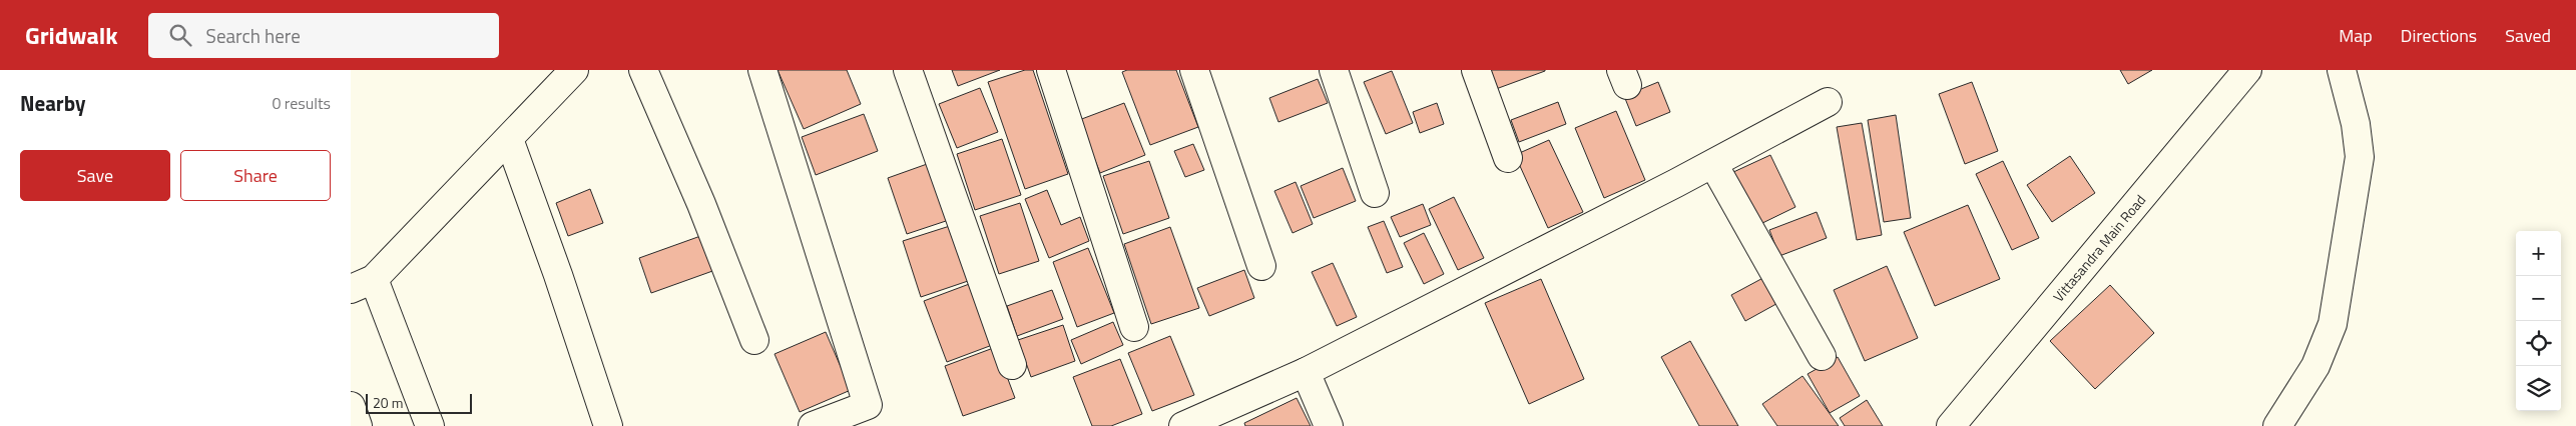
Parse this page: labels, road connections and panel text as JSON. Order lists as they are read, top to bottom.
{
  "streets": {
    "street": ["Vittasandra Main Road"]
  },
  "scale_bar": "20 m",
  "page": {
    "header": "Gridwalk",
    "search": "Search here",
    "nav": ["Map", "Directions", "Saved"],
    "heading": ["Nearby", "0 results"],
    "buttons": ["Save", "Share"],
    "map_buttons": ["+", "−"],
    "scale": "20 m"
  }
}
